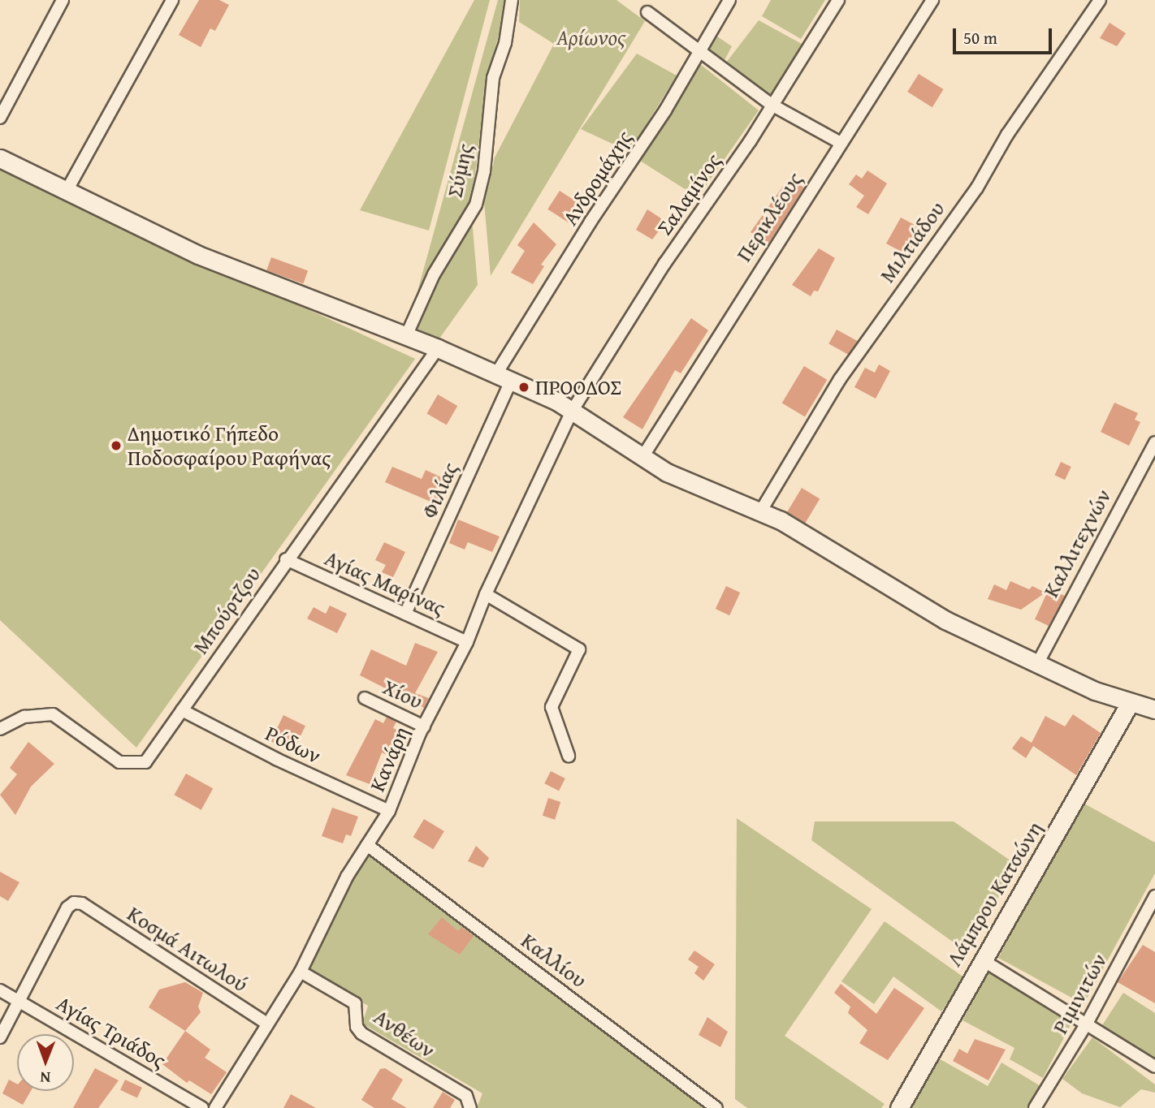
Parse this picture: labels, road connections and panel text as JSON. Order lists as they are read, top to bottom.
{
  "streets": {
    "street": [
      "Σύμης",
      "Ανδρομάχης",
      "Σαλαμίνος",
      "Περικλέους",
      "Μιλτιάδου",
      "Φιλίας",
      "Καλλιτεχνών",
      "Αγίας Μαρίνας",
      "Μπούρτζου",
      "Χίου",
      "Ρόδων",
      "Κανάρη",
      "Λάμπρου Κατσώνη",
      "Κοσμά Αιτωλού",
      "Καλλίου",
      "Ριμινιτών",
      "Αγίας Τριάδος",
      "Ανθέων"
    ]
  },
  "crossings": [
    ["Ανδρομάχης", "Φιλίας"],
    ["Σαλαμίνος", "Κανάρη"],
    ["Φιλίας", "Αγίας Μαρίνας"],
    ["Αγίας Μαρίνας", "Μπούρτζου"],
    ["Αγίας Μαρίνας", "Κανάρη"],
    ["Μπούρτζου", "Ρόδων"],
    ["Χίου", "Κανάρη"],
    ["Ρόδων", "Κανάρη"],
    ["Κανάρη", "Κοσμά Αιτωλού"],
    ["Κανάρη", "Καλλίου"],
    ["Κανάρη", "Ανθέων"],
    ["Κοσμά Αιτωλού", "Αγίας Τριάδος"]
  ],
  "parks": ["Αρίωνος"],
  "places": ["ΠΡΟΟΔΟΣ", "Δημοτικό Γήπεδο Ποδοσφαίρου Ραφήνας"],
  "scale_bar": "50 m",
  "north": "bottom"
}
